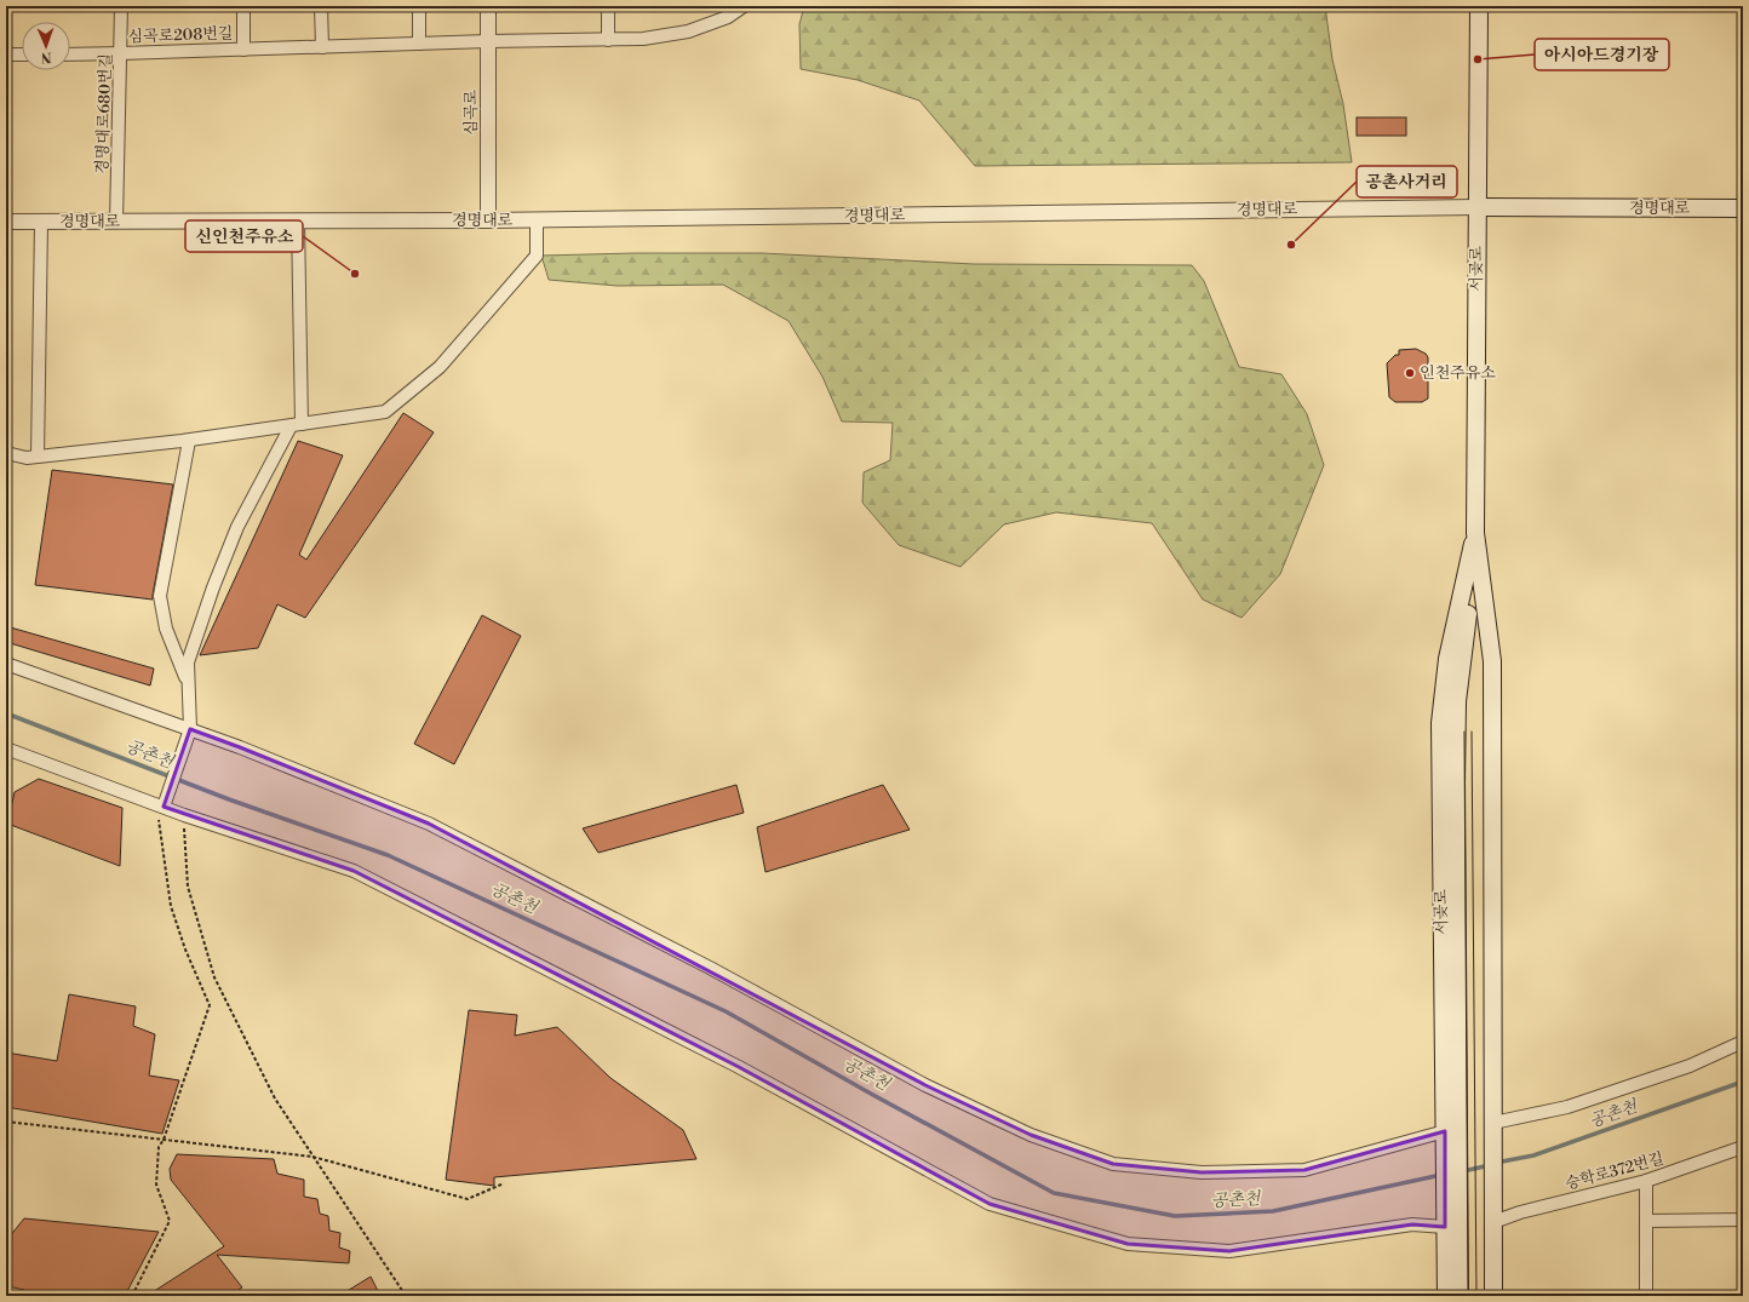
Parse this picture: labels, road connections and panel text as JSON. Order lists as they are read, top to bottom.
{
  "streets": {
    "main road": ["경명대로", "서곶로"],
    "street": [
      "심곡로208번길",
      "심곡로",
      "경명대로680번길",
      "승학로372번길"
    ]
  },
  "crossings": [
    ["심곡로208번길", "심곡로"],
    ["심곡로208번길", "경명대로680번길"],
    ["심곡로", "경명대로"],
    ["경명대로680번길", "경명대로"],
    ["경명대로", "서곶로"],
    ["서곶로", "승학로372번길"]
  ],
  "water": ["공촌천"],
  "places": [
    "아시아드경기장",
    "공촌사거리",
    "신인천주유소",
    "인천주유소"
  ],
  "north": "bottom"
}
